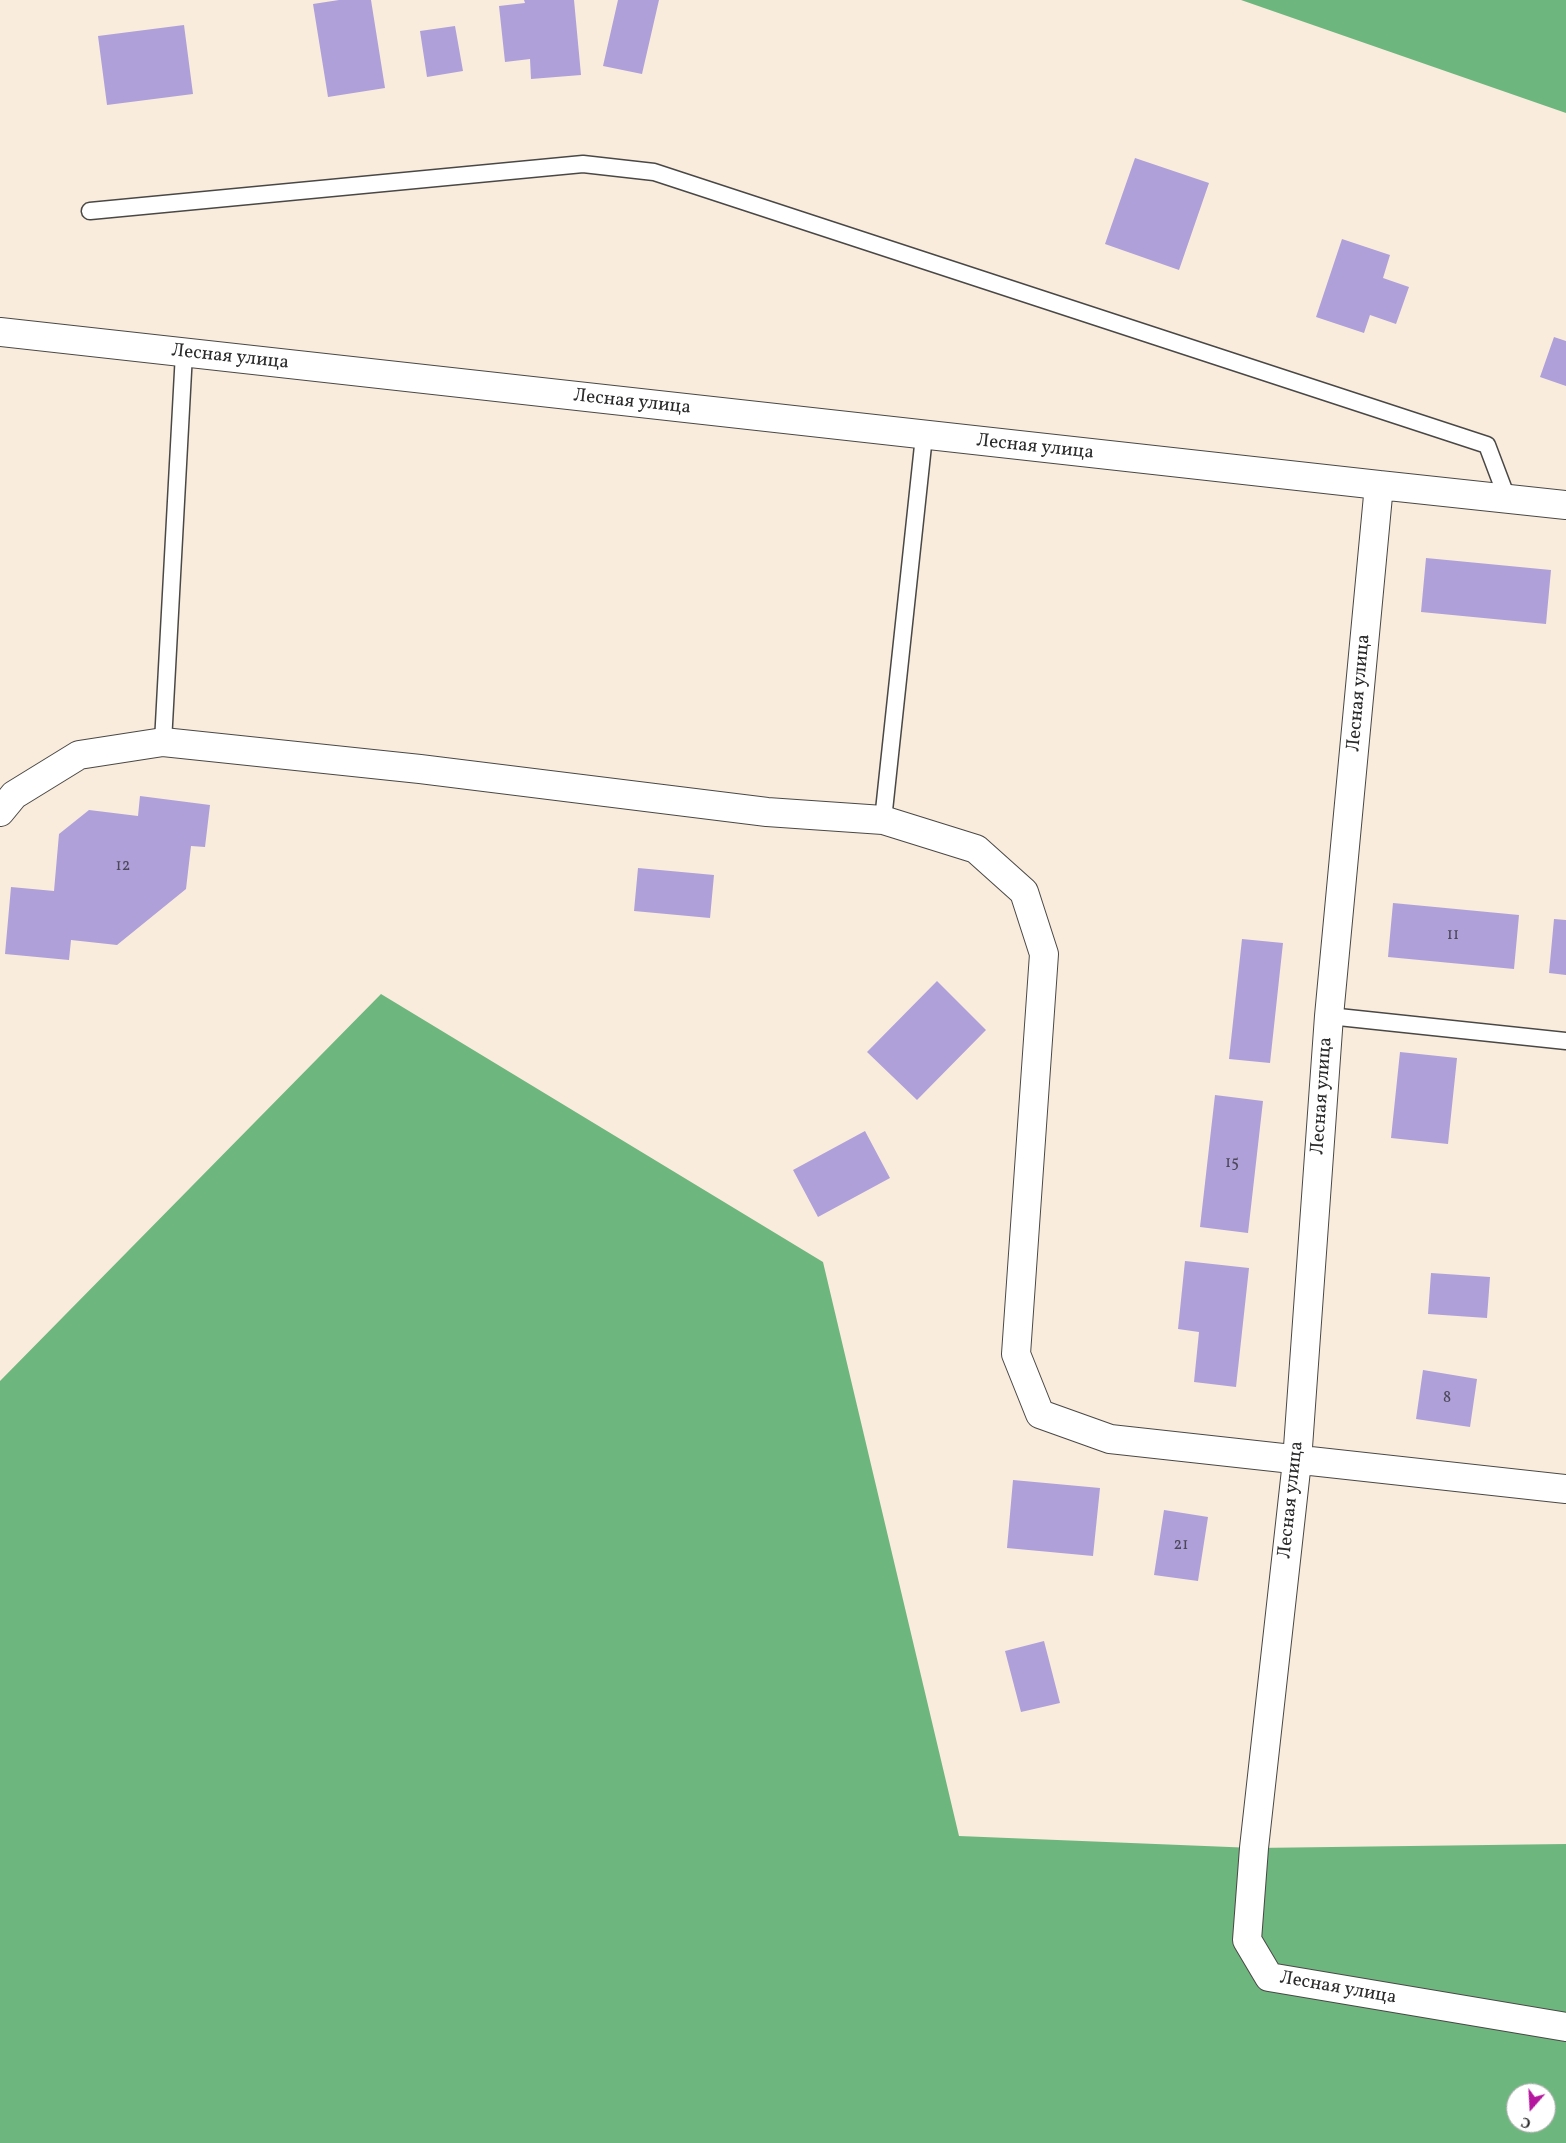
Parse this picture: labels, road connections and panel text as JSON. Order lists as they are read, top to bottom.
{
  "streets": {
    "street": ["Лесная улица"]
  },
  "house_numbers": [
    "12",
    "11",
    "15",
    "8",
    "21"
  ],
  "north": "bottom"
}
